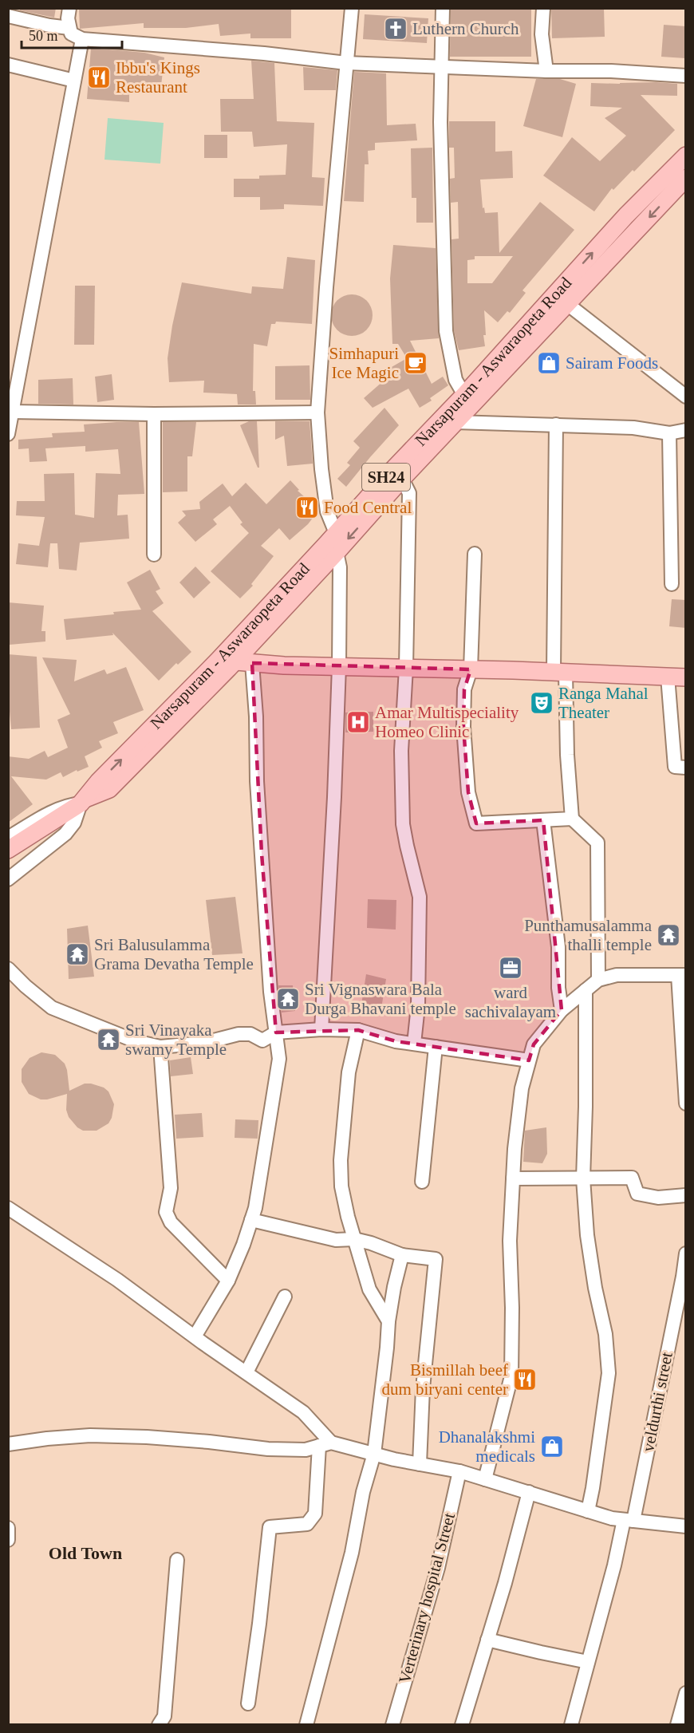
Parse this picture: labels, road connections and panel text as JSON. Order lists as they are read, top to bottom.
{
  "streets": {
    "main road": ["Narsapuram - Aswaraopeta Road", "SH24"],
    "street": ["veldurthi street", "Verterinary hospital Street"]
  },
  "districts": ["Old Town"],
  "places": {
    "church": ["Luthern Church"],
    "restaurant": ["Ibbu's Kings Restaurant", "Food Central", "Bismillah beef dum biryani center"],
    "cafe": ["Simhapuri Ice Magic"],
    "shop": ["Sairam Foods", "Dhanalakshmi medicals"],
    "theatre": ["Ranga Mahal Theater"],
    "hospital": ["Amar Multispeciality Homeo Clinic"],
    "temple": [
      "Punthamusalamma thalli temple",
      "Sri Balusulamma Grama Devatha Temple",
      "Sri Vignaswara Bala Durga Bhavani temple",
      "Sri Vinayaka swamy Temple"
    ],
    "office": ["ward sachivalayam"]
  },
  "scale_bar": "50 m"
}
